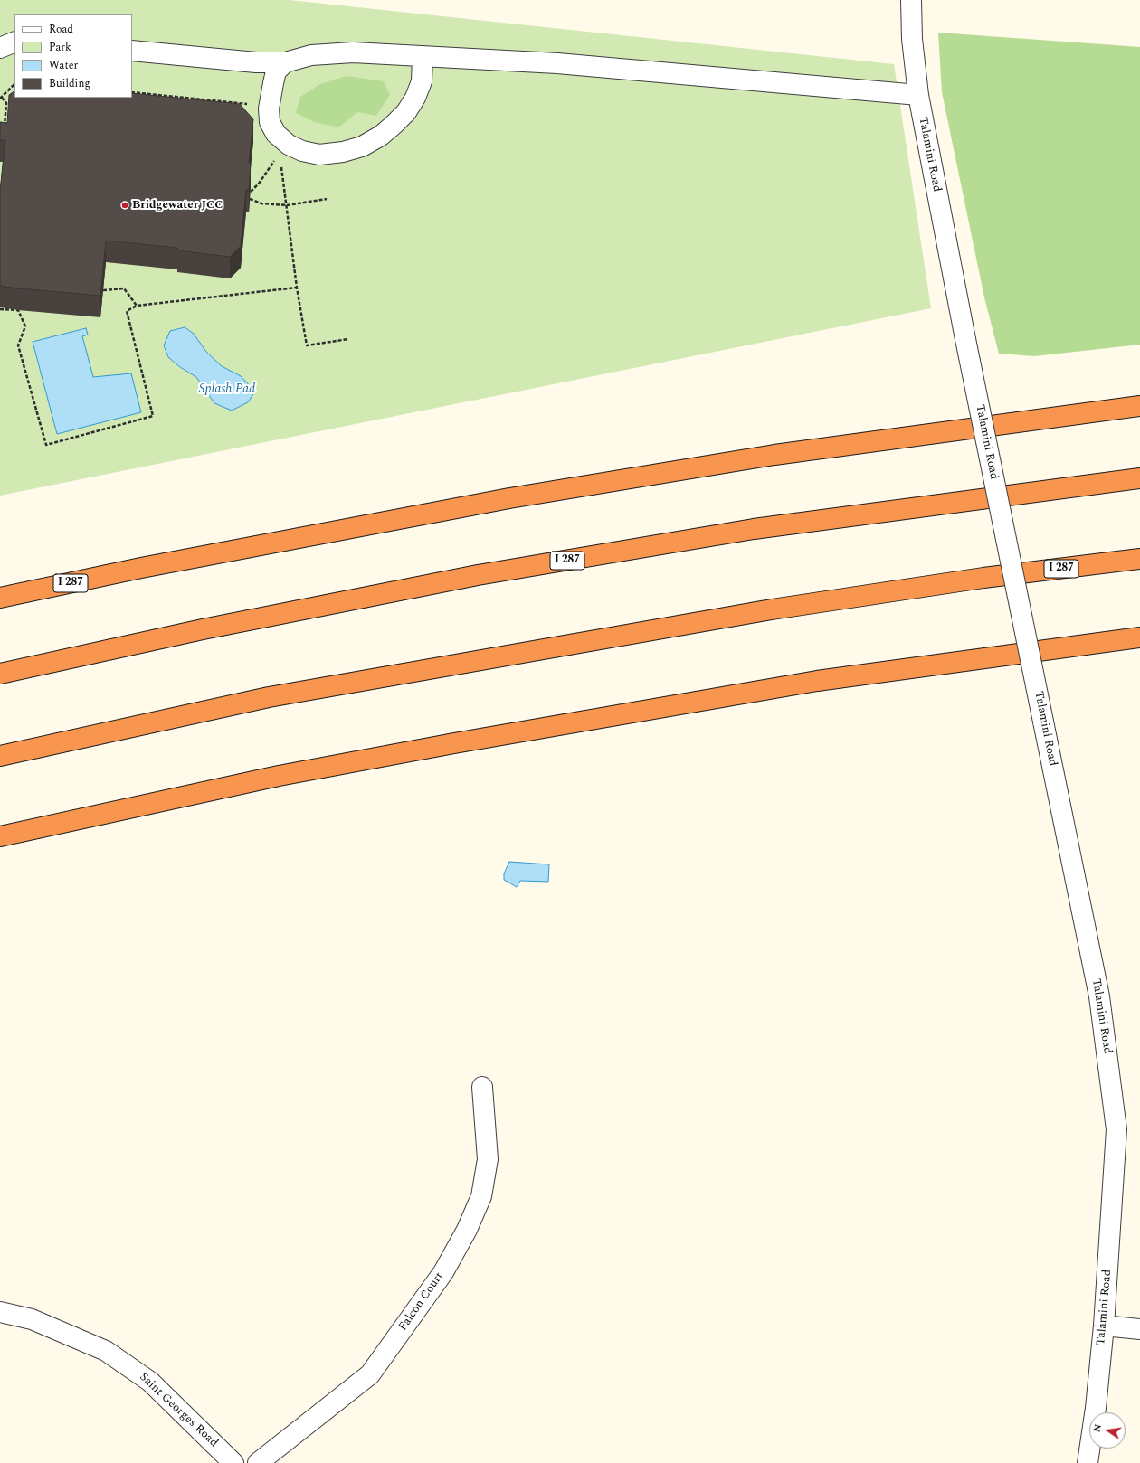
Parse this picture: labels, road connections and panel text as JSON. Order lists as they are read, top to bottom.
{
  "streets": {
    "highway": ["I 287"],
    "street": ["Talamini Road", "Falcon Court", "Saint Georges Road"]
  },
  "water": ["Splash Pad"],
  "places": ["Bridgewater JCC"],
  "legend": [
    "Road",
    "Park",
    "Water",
    "Building"
  ],
  "north": "left"
}
